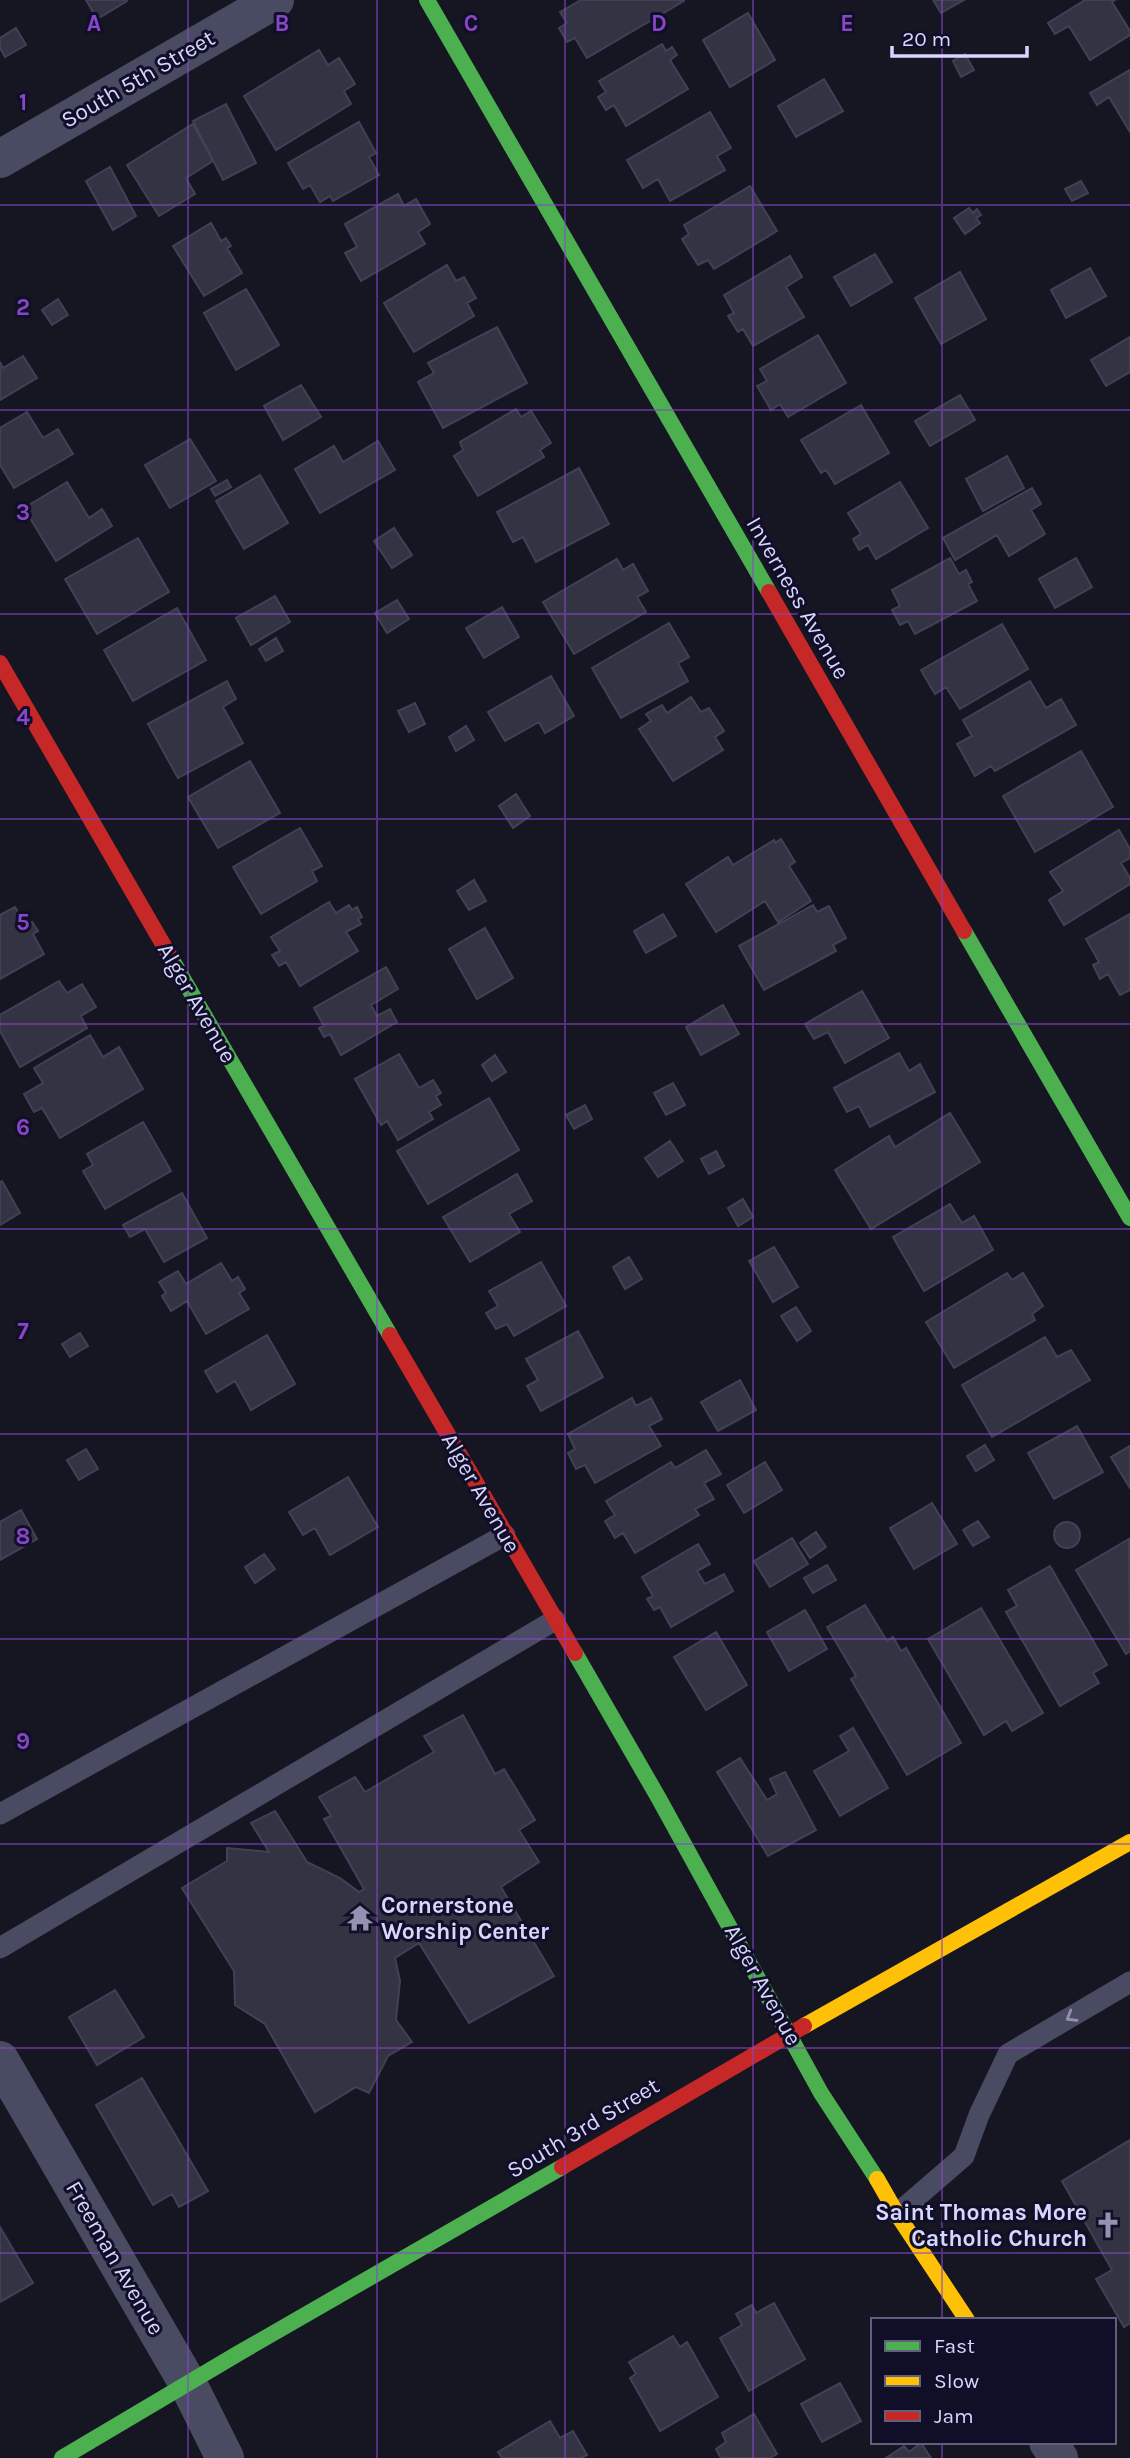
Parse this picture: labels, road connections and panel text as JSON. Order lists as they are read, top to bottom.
{
  "streets": {
    "street": [
      "South 5th Street",
      "Inverness Avenue",
      "Alger Avenue",
      "South 3rd Street",
      "Freeman Avenue"
    ]
  },
  "crossings": [
    ["Alger Avenue", "South 3rd Street"],
    ["South 3rd Street", "Freeman Avenue"]
  ],
  "places": {
    "temple": ["Cornerstone Worship Center"],
    "church": ["Saint Thomas More Catholic Church"]
  },
  "legend": ["Fast", "Slow", "Jam"],
  "scale_bar": "20 m",
  "grid": {
    "columns": [
      "A",
      "B",
      "C",
      "D",
      "E"
    ],
    "rows": [
      "1",
      "2",
      "3",
      "4",
      "5",
      "6",
      "7",
      "8",
      "9"
    ]
  }
}
